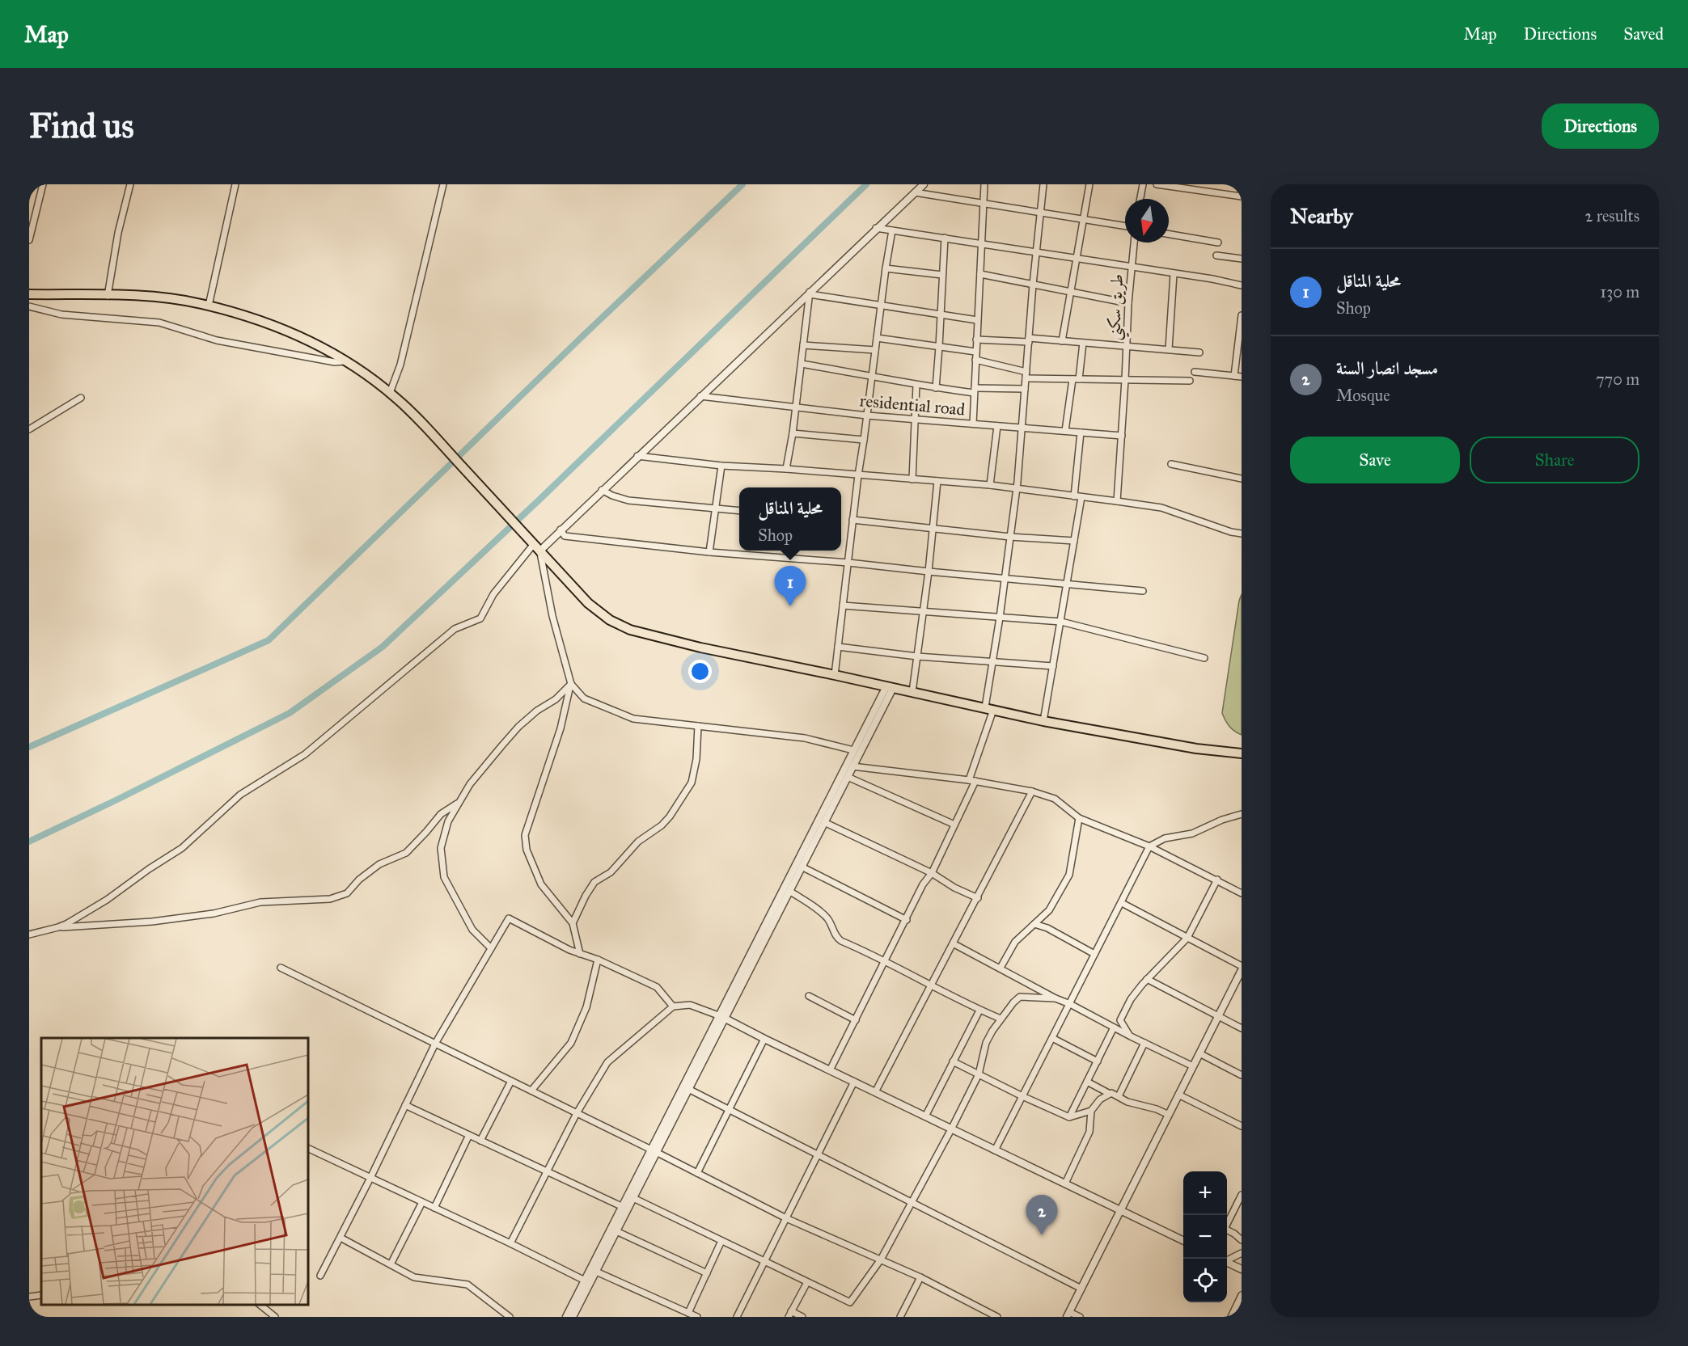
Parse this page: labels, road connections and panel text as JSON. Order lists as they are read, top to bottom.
{
  "streets": {
    "street": ["طريق سكني", "residential road"]
  },
  "crossings": [
    ["طريق سكني", "residential road"]
  ],
  "north": "bottom",
  "page": {
    "header": "Map",
    "nav": ["Map", "Directions", "Saved"],
    "buttons": [
      "Directions",
      ["Save", "Share"]
    ],
    "title": "Find us",
    "heading": ["Nearby", "2 results"],
    "list": [
      {
        "mark": "1",
        "name": "محلية المناقل",
        "note": "Shop",
        "value": "130 m"
      },
      {
        "mark": "2",
        "name": "مسجد انصار السنة",
        "note": "Mosque",
        "value": "770 m"
      }
    ],
    "popup": ["محلية المناقل", "Shop"],
    "pins": ["1", "2"],
    "map_buttons": ["+", "−"]
  }
}
